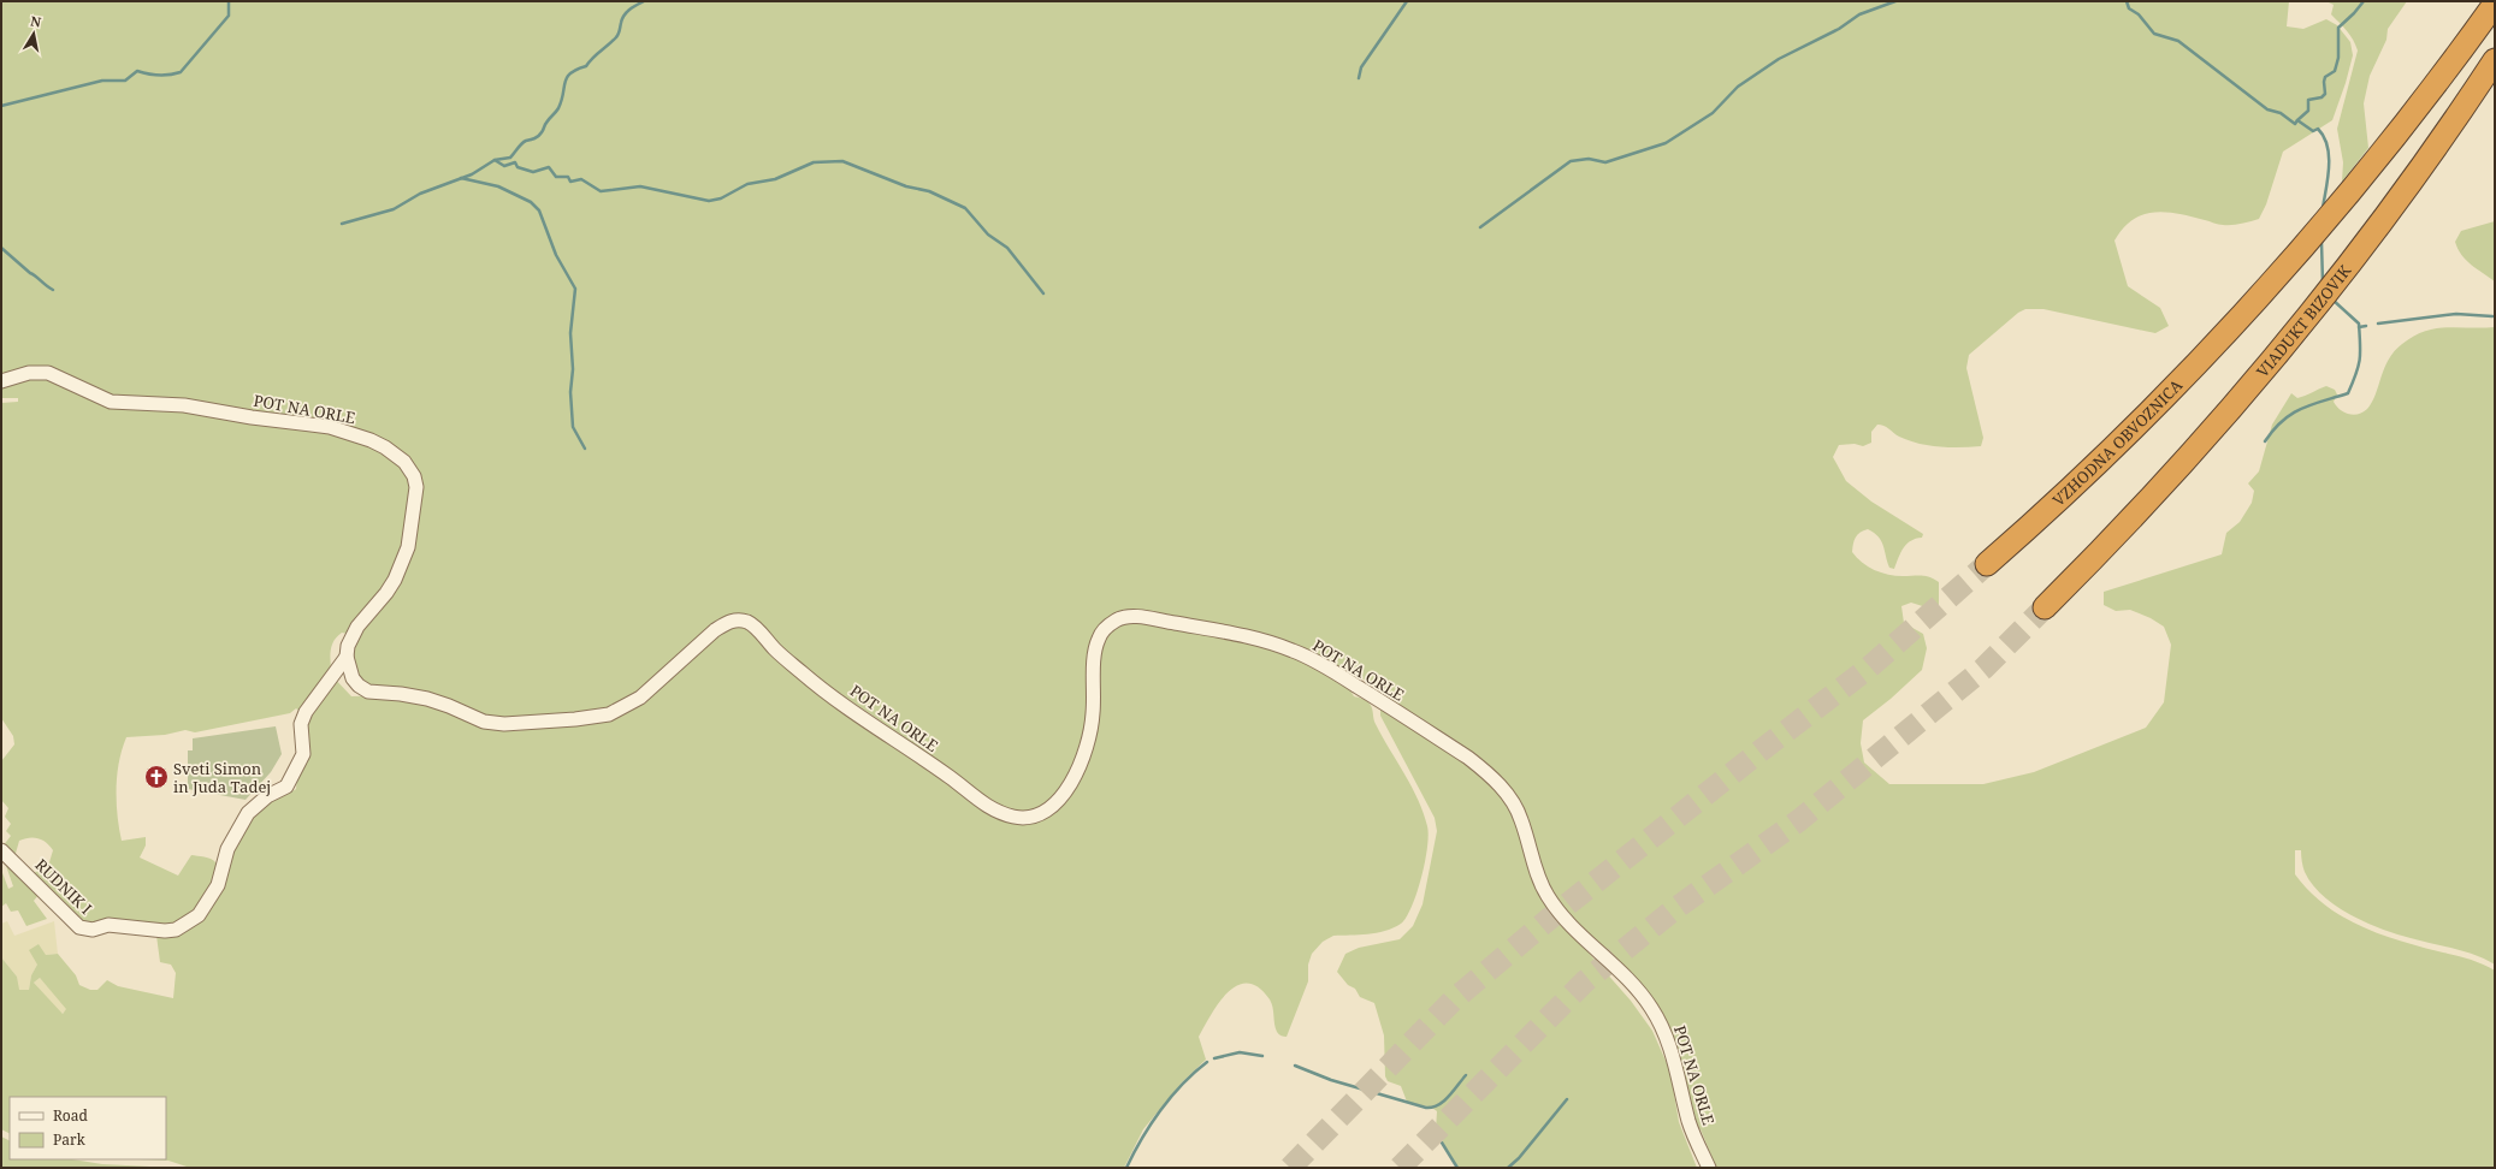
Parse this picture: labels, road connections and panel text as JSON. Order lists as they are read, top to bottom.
{
  "streets": {
    "highway": ["VIADUKT BIZOVIK", "VZHODNA OBVOZNICA"],
    "street": ["POT NA ORLE", "RUDNIK I"]
  },
  "crossings": [
    ["POT NA ORLE", "RUDNIK I"]
  ],
  "places": {
    "church": ["Sveti Simon in Juda Tadej"]
  },
  "legend": ["Road", "Park"],
  "north": "top"
}
